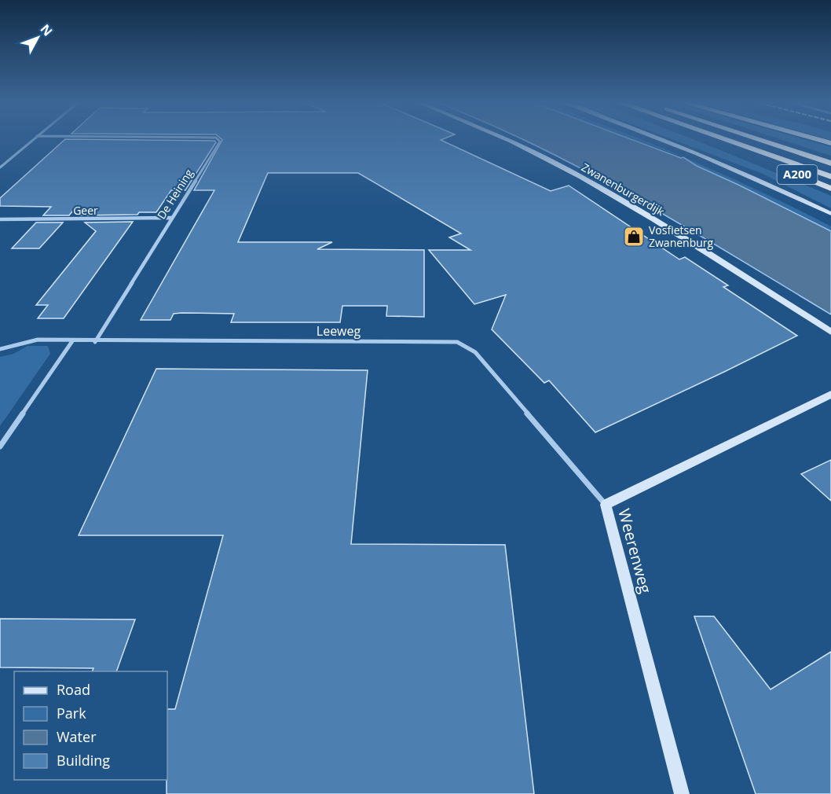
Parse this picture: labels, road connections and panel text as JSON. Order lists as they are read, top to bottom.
{
  "streets": {
    "highway": ["A200"],
    "street": [
      "Zwanenburgerdijk",
      "De Heining",
      "Geer",
      "Leeweg",
      "Weerenweg"
    ]
  },
  "crossings": [
    ["De Heining", "Geer"],
    ["De Heining", "Leeweg"],
    ["Leeweg", "Weerenweg"]
  ],
  "places": {
    "shop": ["Vosfietsen Zwanenburg"]
  },
  "legend": [
    "Road",
    "Park",
    "Water",
    "Building"
  ],
  "north": "top right"
}
